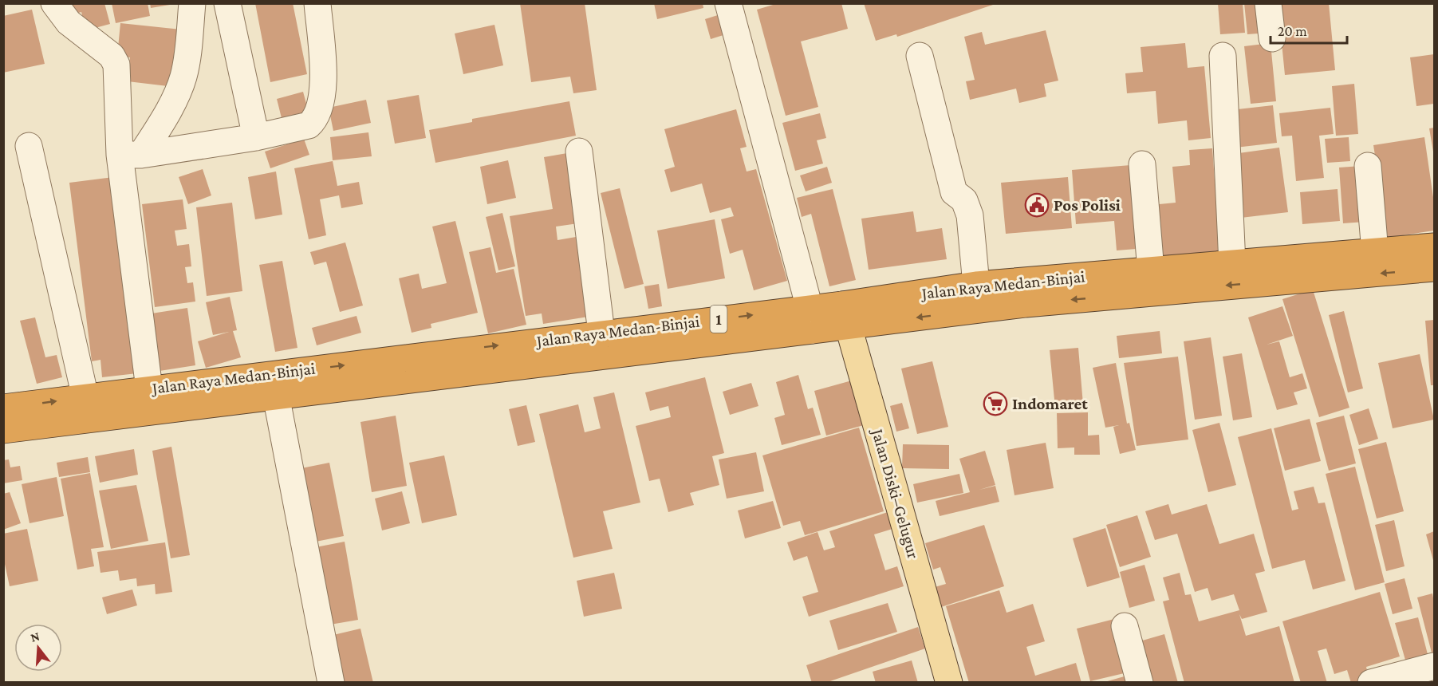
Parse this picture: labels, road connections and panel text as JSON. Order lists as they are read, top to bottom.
{
  "streets": {
    "highway": ["Jalan Raya Medan-Binjai", "1"],
    "main road": ["Jalan Diski–Gelugur"]
  },
  "crossings": [
    ["Jalan Raya Medan-Binjai", "Jalan Diski–Gelugur"]
  ],
  "places": {
    "public building": ["Pos Polisi"],
    "supermarket": ["Indomaret"]
  },
  "scale_bar": "20 m",
  "north": "top"
}
